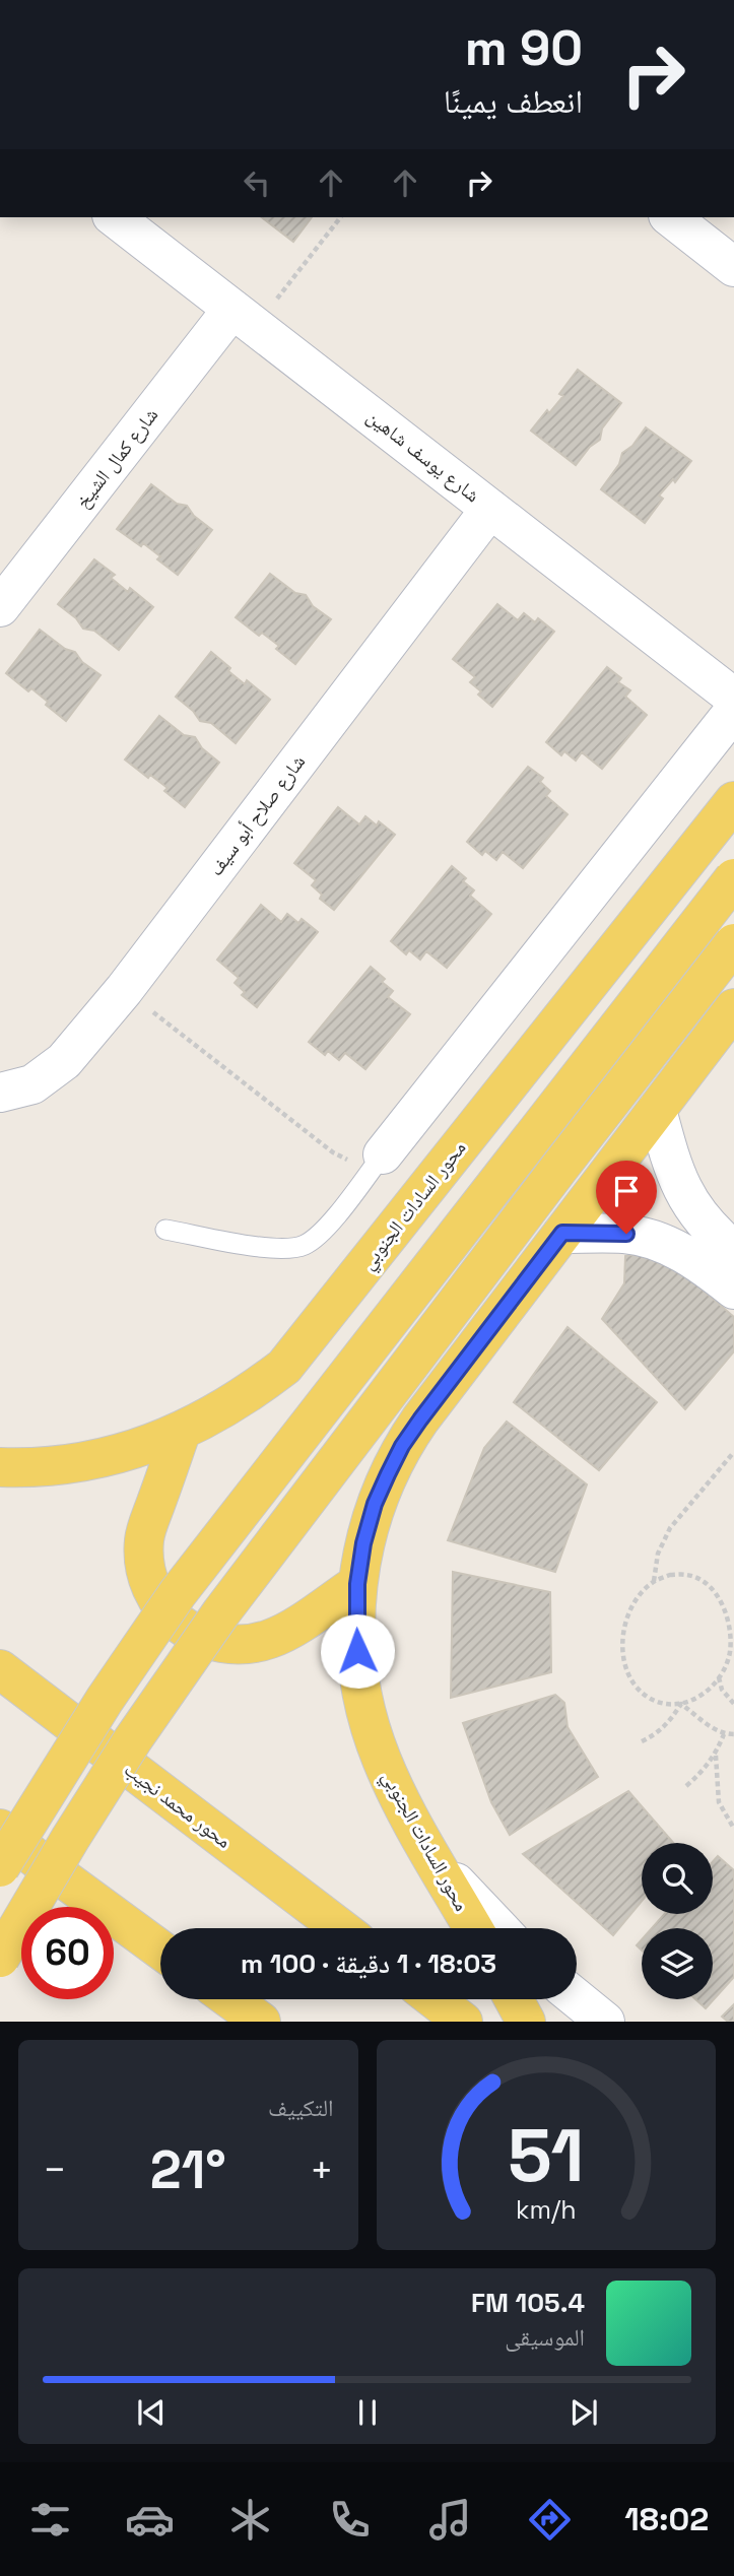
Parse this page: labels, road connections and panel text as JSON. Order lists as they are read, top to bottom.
{
  "streets": {
    "main road": ["محور السادات الجنوبي", "محور محمد نجيب"],
    "street": ["شارع يوسف شاهين", "شارع كمال الشيخ", "شارع صلاح أبو سيف"]
  },
  "crossings": [
    ["شارع يوسف شاهين", "شارع كمال الشيخ"],
    ["شارع يوسف شاهين", "شارع صلاح أبو سيف"]
  ],
  "page": {
    "turn": ["90 m", "انعطف يمينًا"],
    "limit": "60",
    "trip": "18:03 · 1 دقيقة · 100 m",
    "tile": "التكييف",
    "heat": ["−", "21°", "+"],
    "song": ["105.4 FM", "الموسيقى"],
    "tabs": "18:02",
    "gauge": ["51", "km/h"]
  }
}
